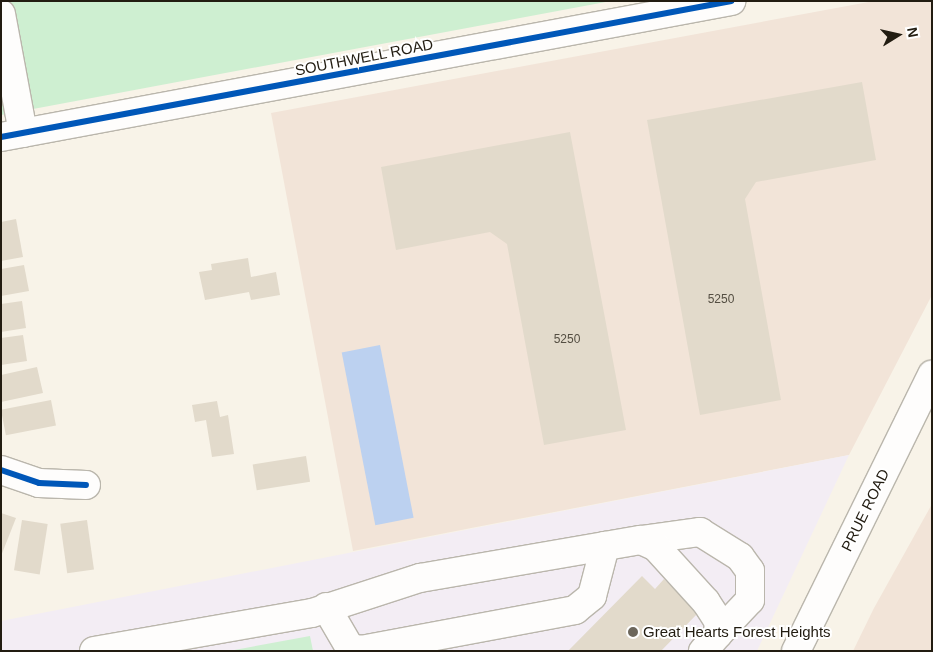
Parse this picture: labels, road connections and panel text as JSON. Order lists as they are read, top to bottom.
{
  "streets": {
    "street": ["SOUTHWELL ROAD", "PRUE ROAD"]
  },
  "places": ["Great Hearts Forest Heights"],
  "house_numbers": ["5250", "5250"],
  "north": "right"
}
